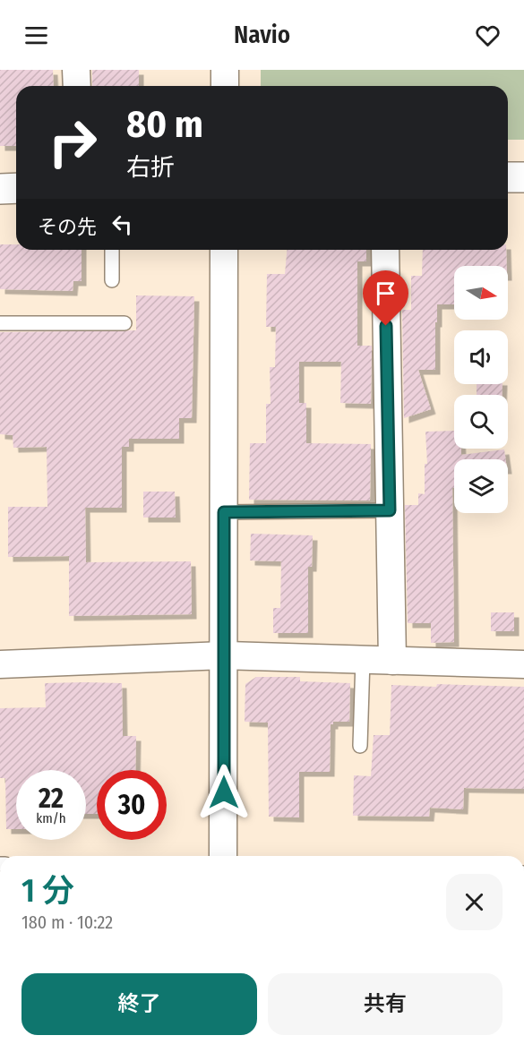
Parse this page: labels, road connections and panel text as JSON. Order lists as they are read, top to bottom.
{
  "north": "right",
  "page": {
    "header": "Navio",
    "turn": ["80 m", "右折"],
    "then": "その先",
    "speed": "22 km/h",
    "limit": "30",
    "heading": ["1 分", "180 m · 10:22"],
    "buttons": ["終了", "共有"]
  }
}
